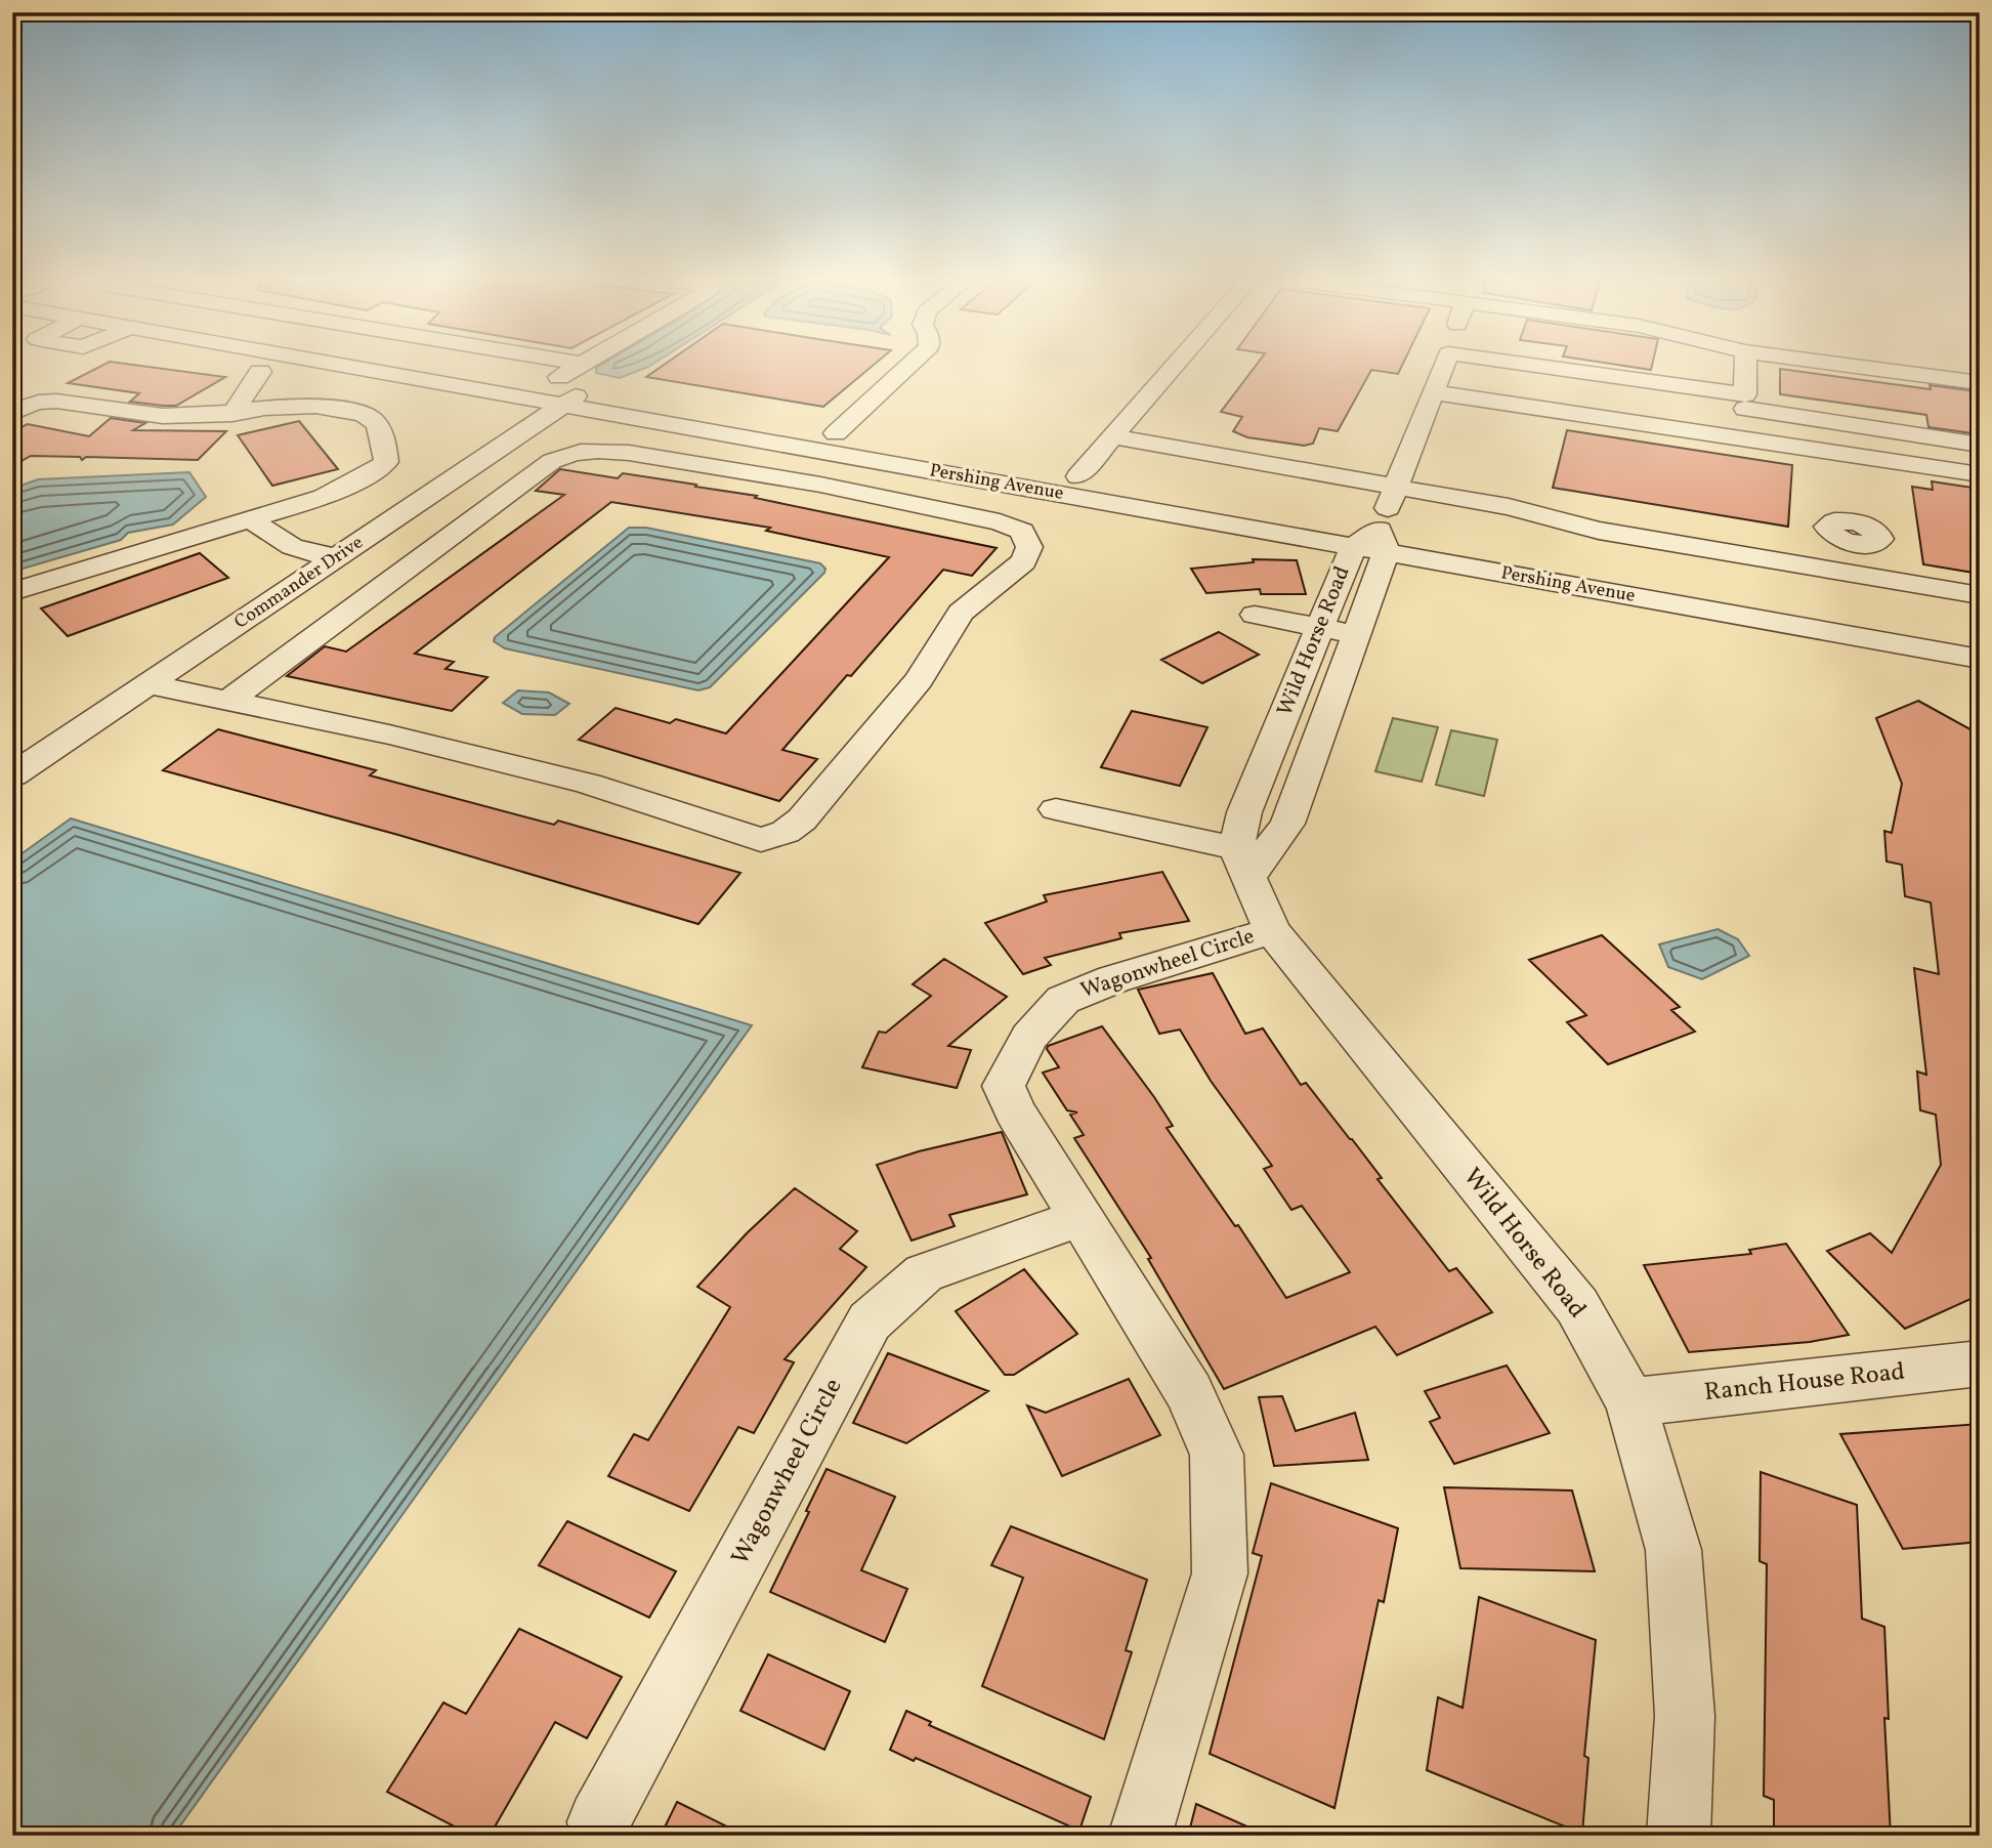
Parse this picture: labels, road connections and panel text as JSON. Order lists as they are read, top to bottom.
{
  "streets": {
    "street": [
      "Pershing Avenue",
      "Commander Drive",
      "Wild Horse Road",
      "Wagonwheel Circle",
      "Ranch House Road"
    ]
  },
  "crossings": [
    ["Pershing Avenue", "Commander Drive"],
    ["Pershing Avenue", "Wild Horse Road"],
    ["Wild Horse Road", "Wagonwheel Circle"],
    ["Wild Horse Road", "Ranch House Road"]
  ]
}
